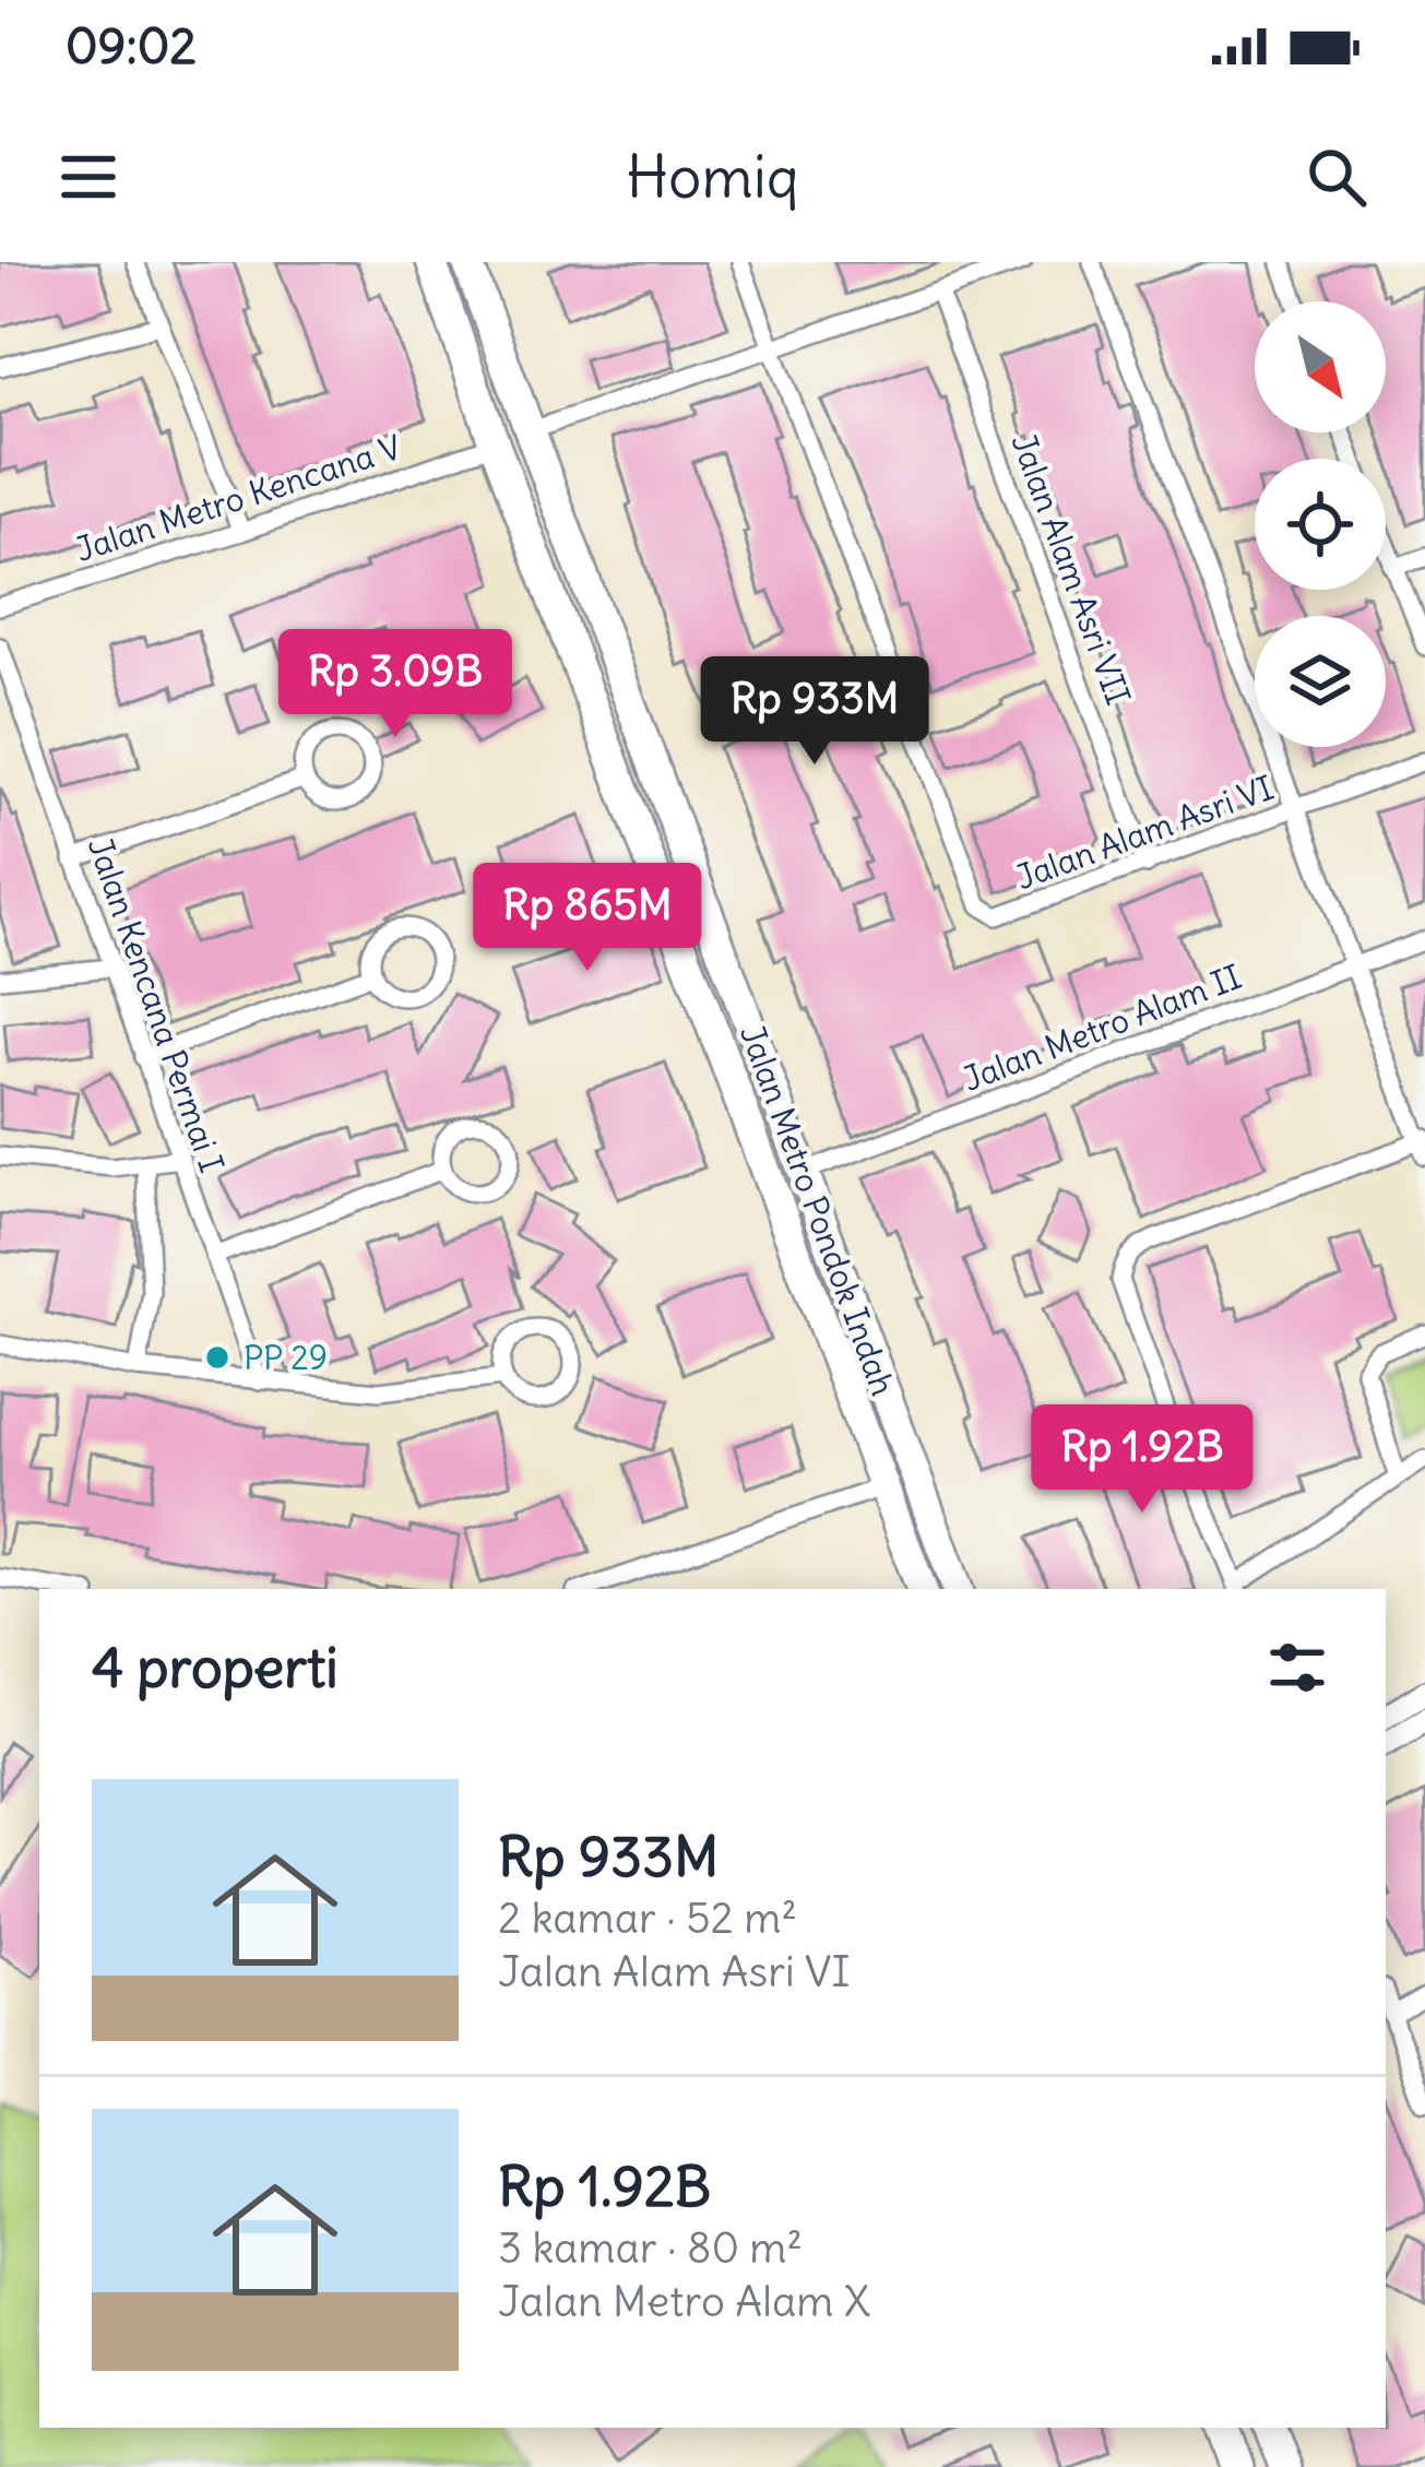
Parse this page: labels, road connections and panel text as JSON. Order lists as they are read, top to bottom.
{
  "streets": {
    "highway": ["Jalan Metro Pondok Indah"],
    "street": [
      "Jalan Metro Kencana V",
      "Jalan Alam Asri VII",
      "Jalan Alam Asri VI",
      "Jalan Kencana Permai I",
      "Jalan Metro Alam II"
    ]
  },
  "crossings": [
    ["Jalan Metro Kencana V", "Jalan Metro Pondok Indah"],
    ["Jalan Alam Asri VII", "Jalan Alam Asri VI"],
    ["Jalan Metro Alam II", "Jalan Metro Pondok Indah"]
  ],
  "places": ["PP 29"],
  "north": "bottom right",
  "page": {
    "status": "09:02",
    "header": "Homiq",
    "price": [
      "Rp 3.09B",
      "Rp 933M",
      "Rp 865M",
      "Rp 1.92B"
    ],
    "heading": "4 properti",
    "list": [
      {
        "name": "Rp 933M",
        "note": "2 kamar · 52 m² · Jalan Alam Asri VI"
      },
      {
        "name": "Rp 1.92B",
        "note": "3 kamar · 80 m² · Jalan Metro Alam X"
      }
    ]
  }
}
